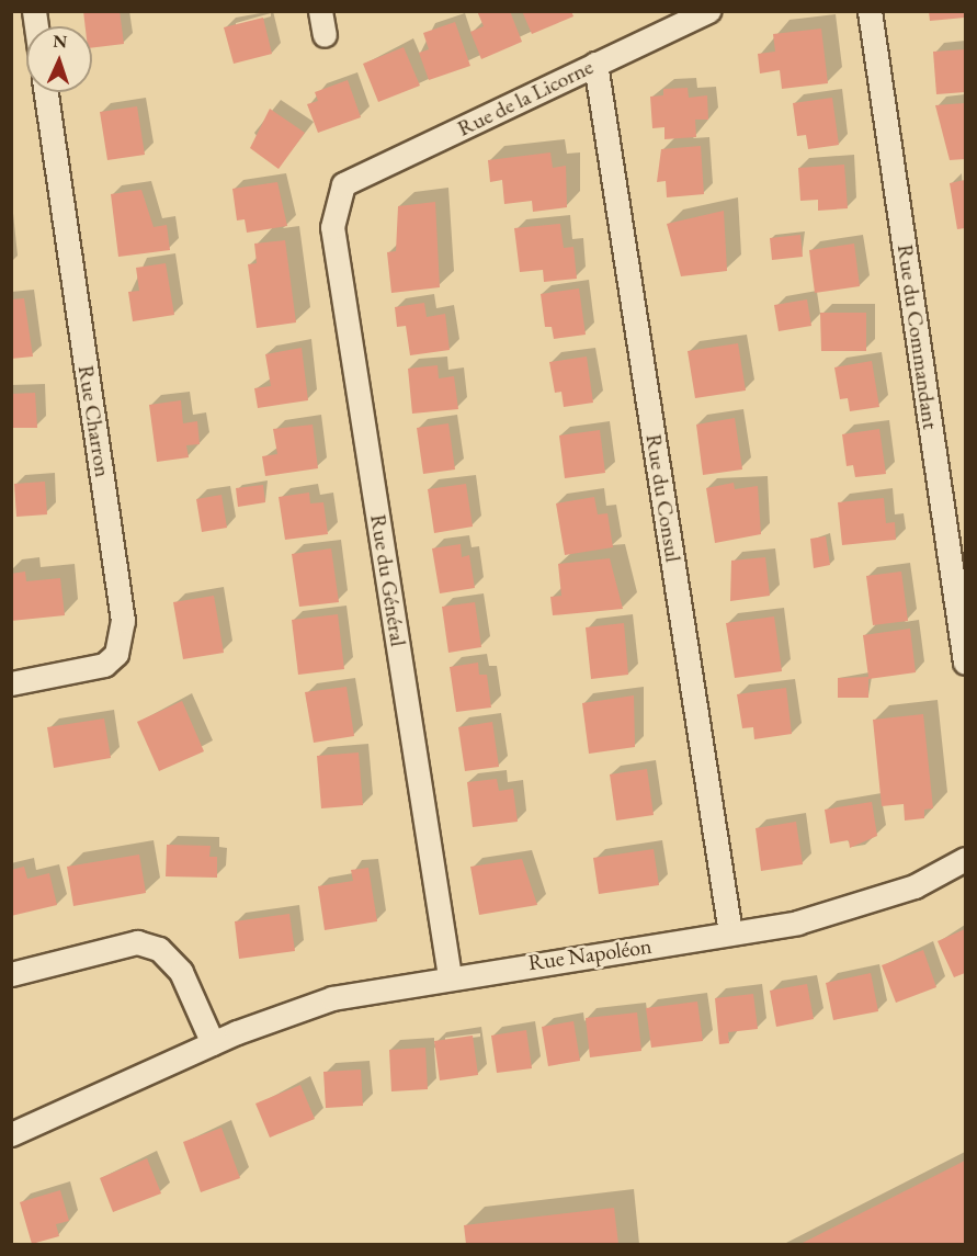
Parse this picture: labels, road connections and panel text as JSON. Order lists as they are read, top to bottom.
{
  "streets": {
    "street": [
      "Rue de la Licorne",
      "Rue du Commandant",
      "Rue Charron",
      "Rue du Consul",
      "Rue du Général",
      "Rue Napoléon"
    ]
  },
  "crossings": [
    ["Rue de la Licorne", "Rue du Consul"],
    ["Rue de la Licorne", "Rue du Général"],
    ["Rue du Consul", "Rue Napoléon"],
    ["Rue du Général", "Rue Napoléon"]
  ],
  "north": "top"
}
